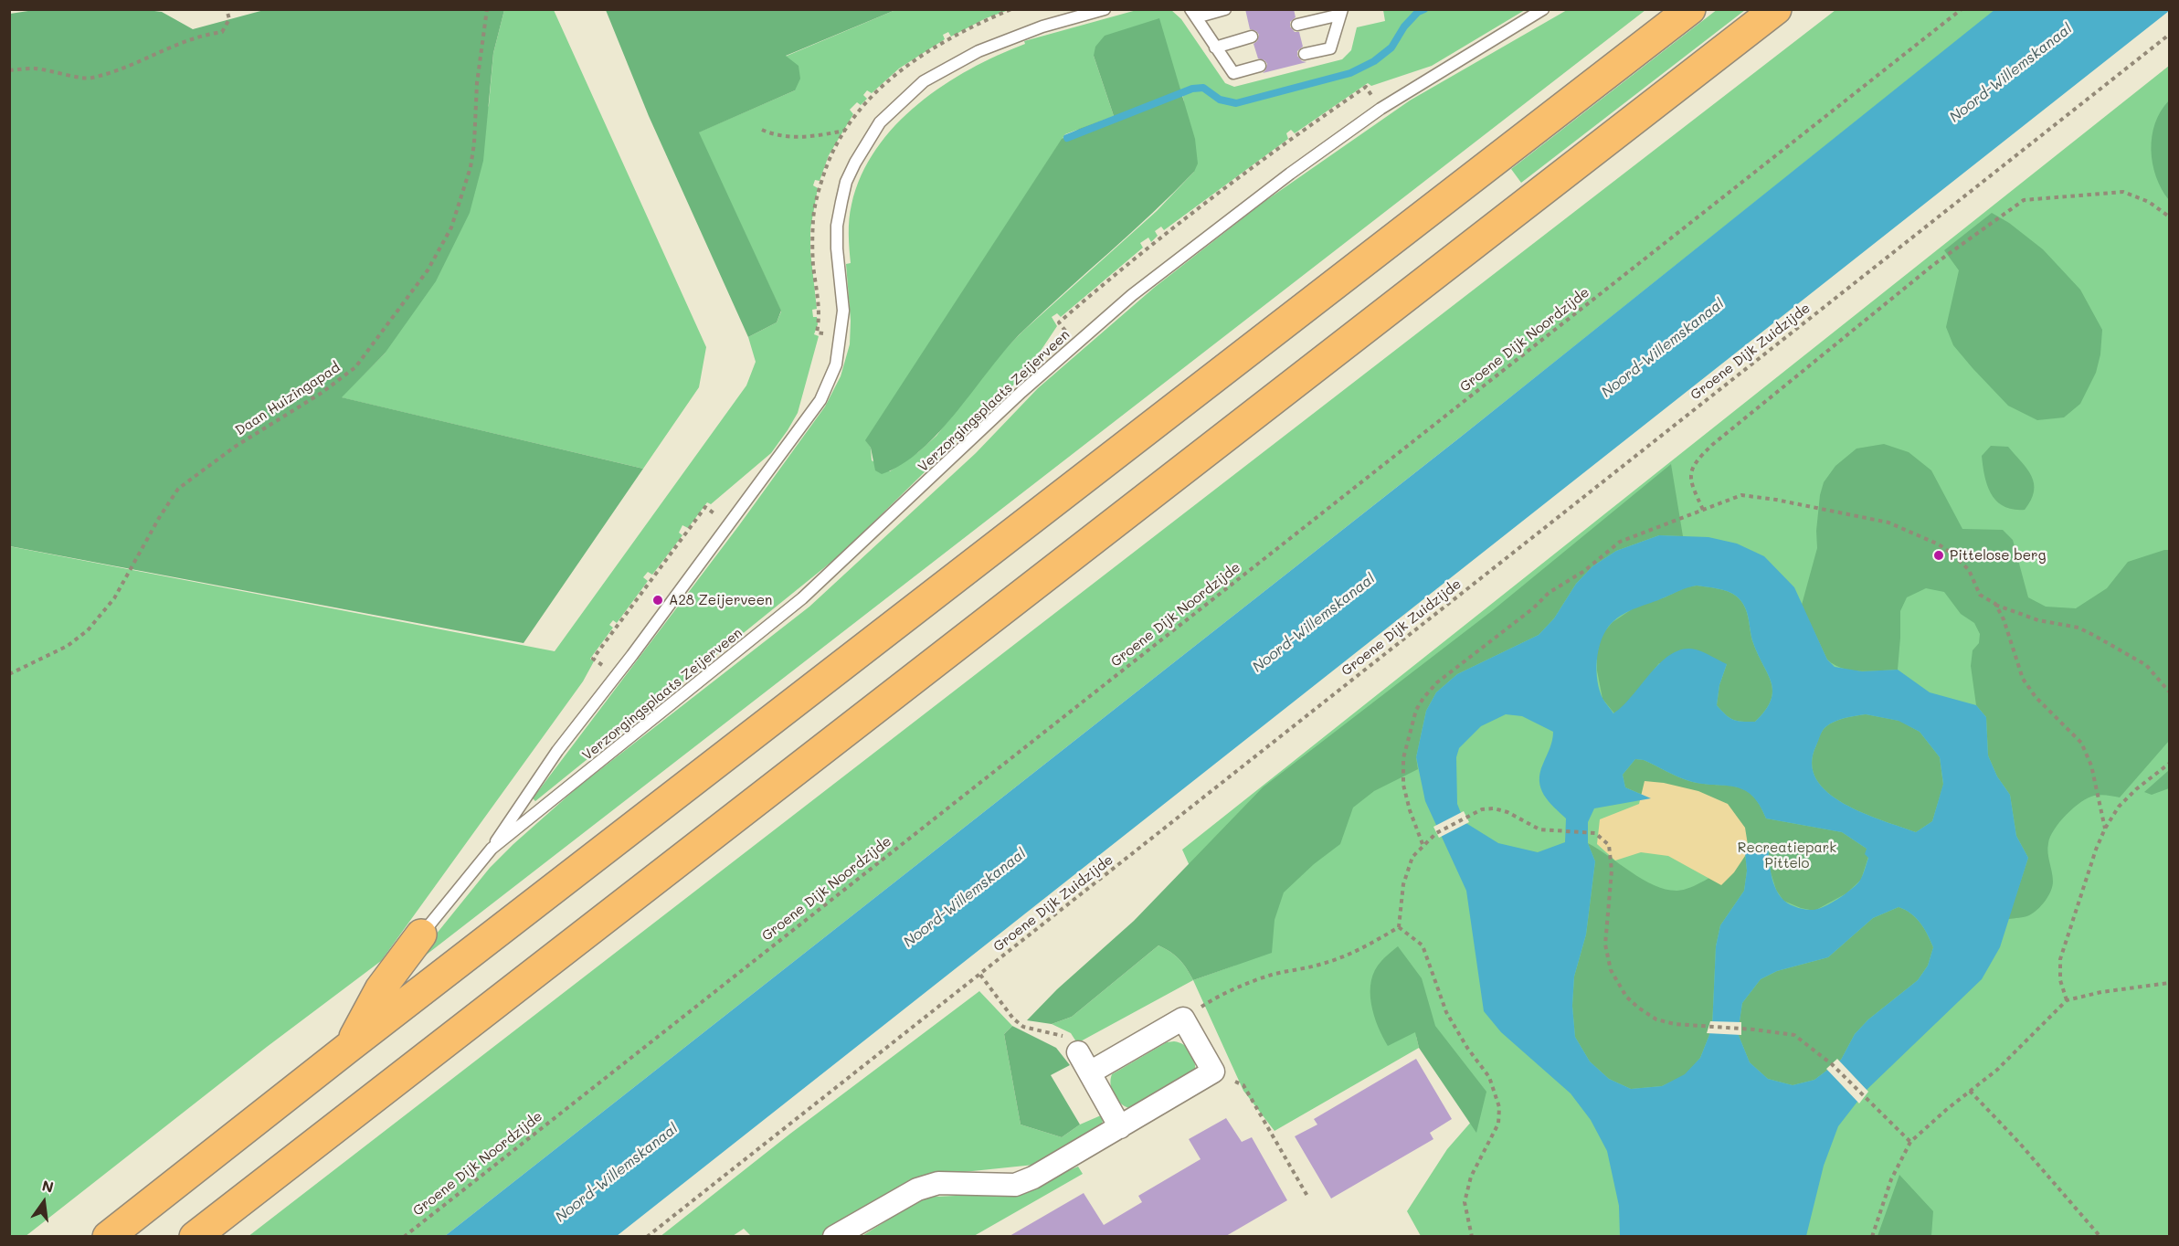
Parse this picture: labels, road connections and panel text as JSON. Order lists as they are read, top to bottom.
{
  "streets": {
    "lane": ["Verzorgingsplaats Zeijerveen"],
    "path": ["Groene Dijk Noordzijde", "Groene Dijk Zuidzijde", "Daan Huizingapad"]
  },
  "water": ["Noord-Willemskanaal"],
  "parks": ["Recreatiepark Pittelo"],
  "places": ["Pittelose berg", "A28 Zeijerveen"],
  "north": "top"
}
